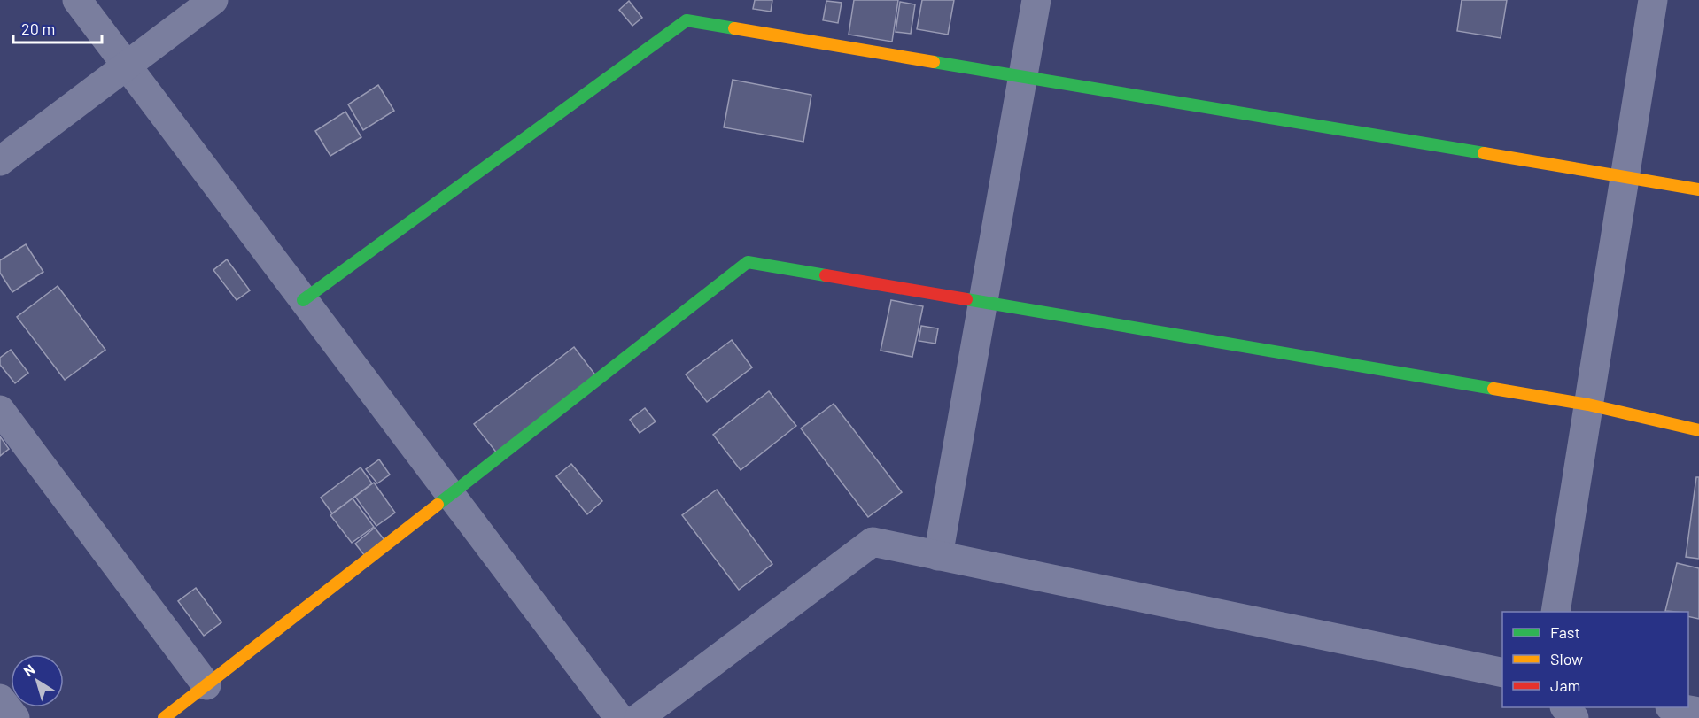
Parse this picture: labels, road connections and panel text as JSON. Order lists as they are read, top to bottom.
{
  "legend": ["Fast", "Slow", "Jam"],
  "scale_bar": "20 m",
  "north": "top left"
}
